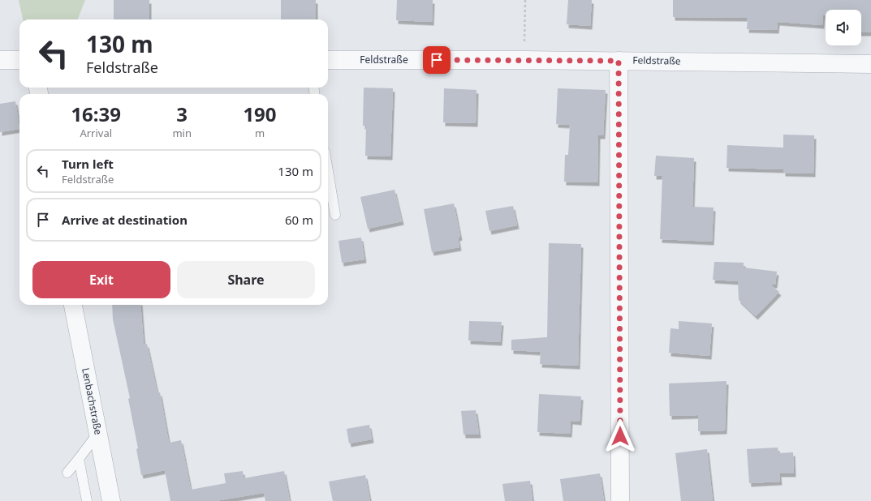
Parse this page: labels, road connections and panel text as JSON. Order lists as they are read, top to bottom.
{
  "streets": {
    "street": ["Feldstraße", "Lenbachstraße"]
  },
  "page": {
    "turn": ["130 m", "Feldstraße"],
    "eta": [
      "16:39",
      "Arrival",
      "3",
      "min",
      "190",
      "m"
    ],
    "list": [
      {
        "name": "Turn left",
        "note": "Feldstraße",
        "value": "130 m"
      },
      {
        "name": "Arrive at destination",
        "value": "60 m"
      }
    ],
    "buttons": ["Exit", "Share"]
  }
}
